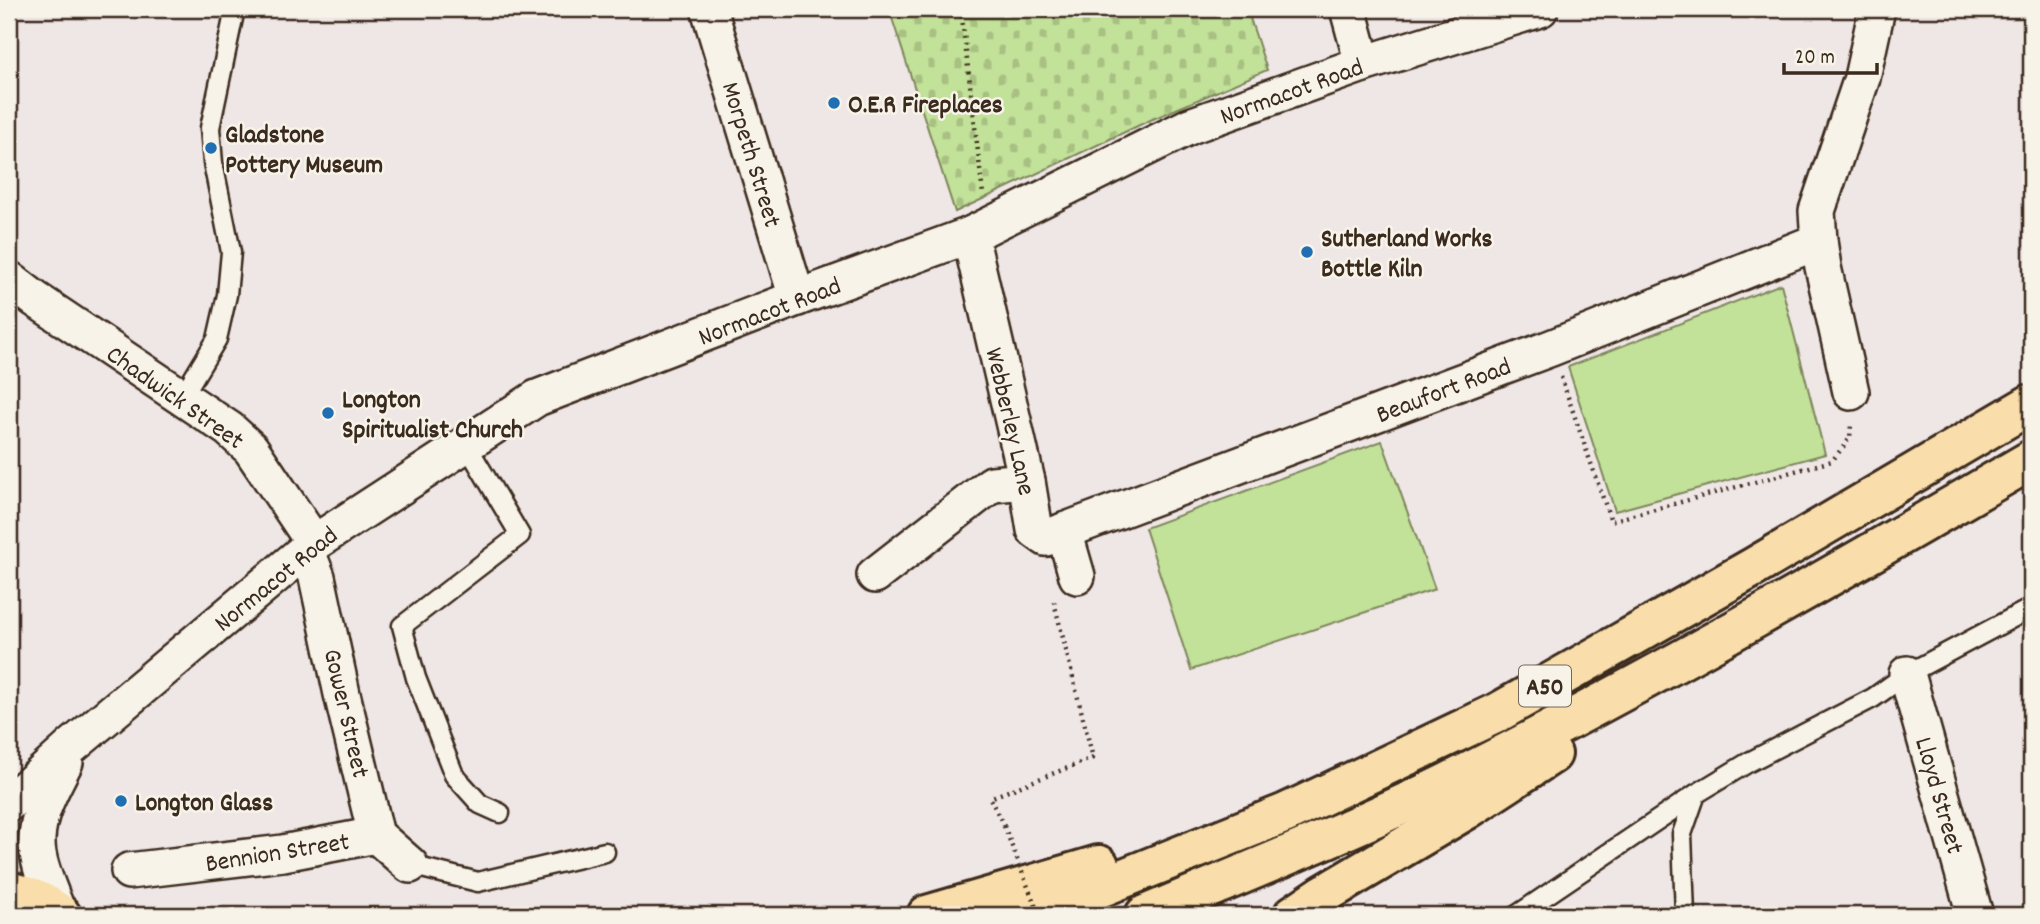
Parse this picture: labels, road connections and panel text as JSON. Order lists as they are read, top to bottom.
{
  "streets": {
    "main road": ["A50"],
    "street": [
      "Normacot Road",
      "Morpeth Street",
      "Beaufort Road",
      "Chadwick Street",
      "Webberley Lane",
      "Gower Street",
      "Lloyd Street",
      "Bennion Street"
    ]
  },
  "crossings": [
    ["Normacot Road", "Morpeth Street"],
    ["Normacot Road", "Chadwick Street"],
    ["Normacot Road", "Webberley Lane"],
    ["Normacot Road", "Gower Street"],
    ["Beaufort Road", "Webberley Lane"],
    ["Chadwick Street", "Gower Street"],
    ["Gower Street", "Bennion Street"]
  ],
  "places": [
    "O.E.R Fireplaces",
    "Gladstone Pottery Museum",
    "Sutherland Works Bottle Kiln",
    "Longton Spiritualist Church",
    "Longton Glass"
  ],
  "scale_bar": "20 m"
}
